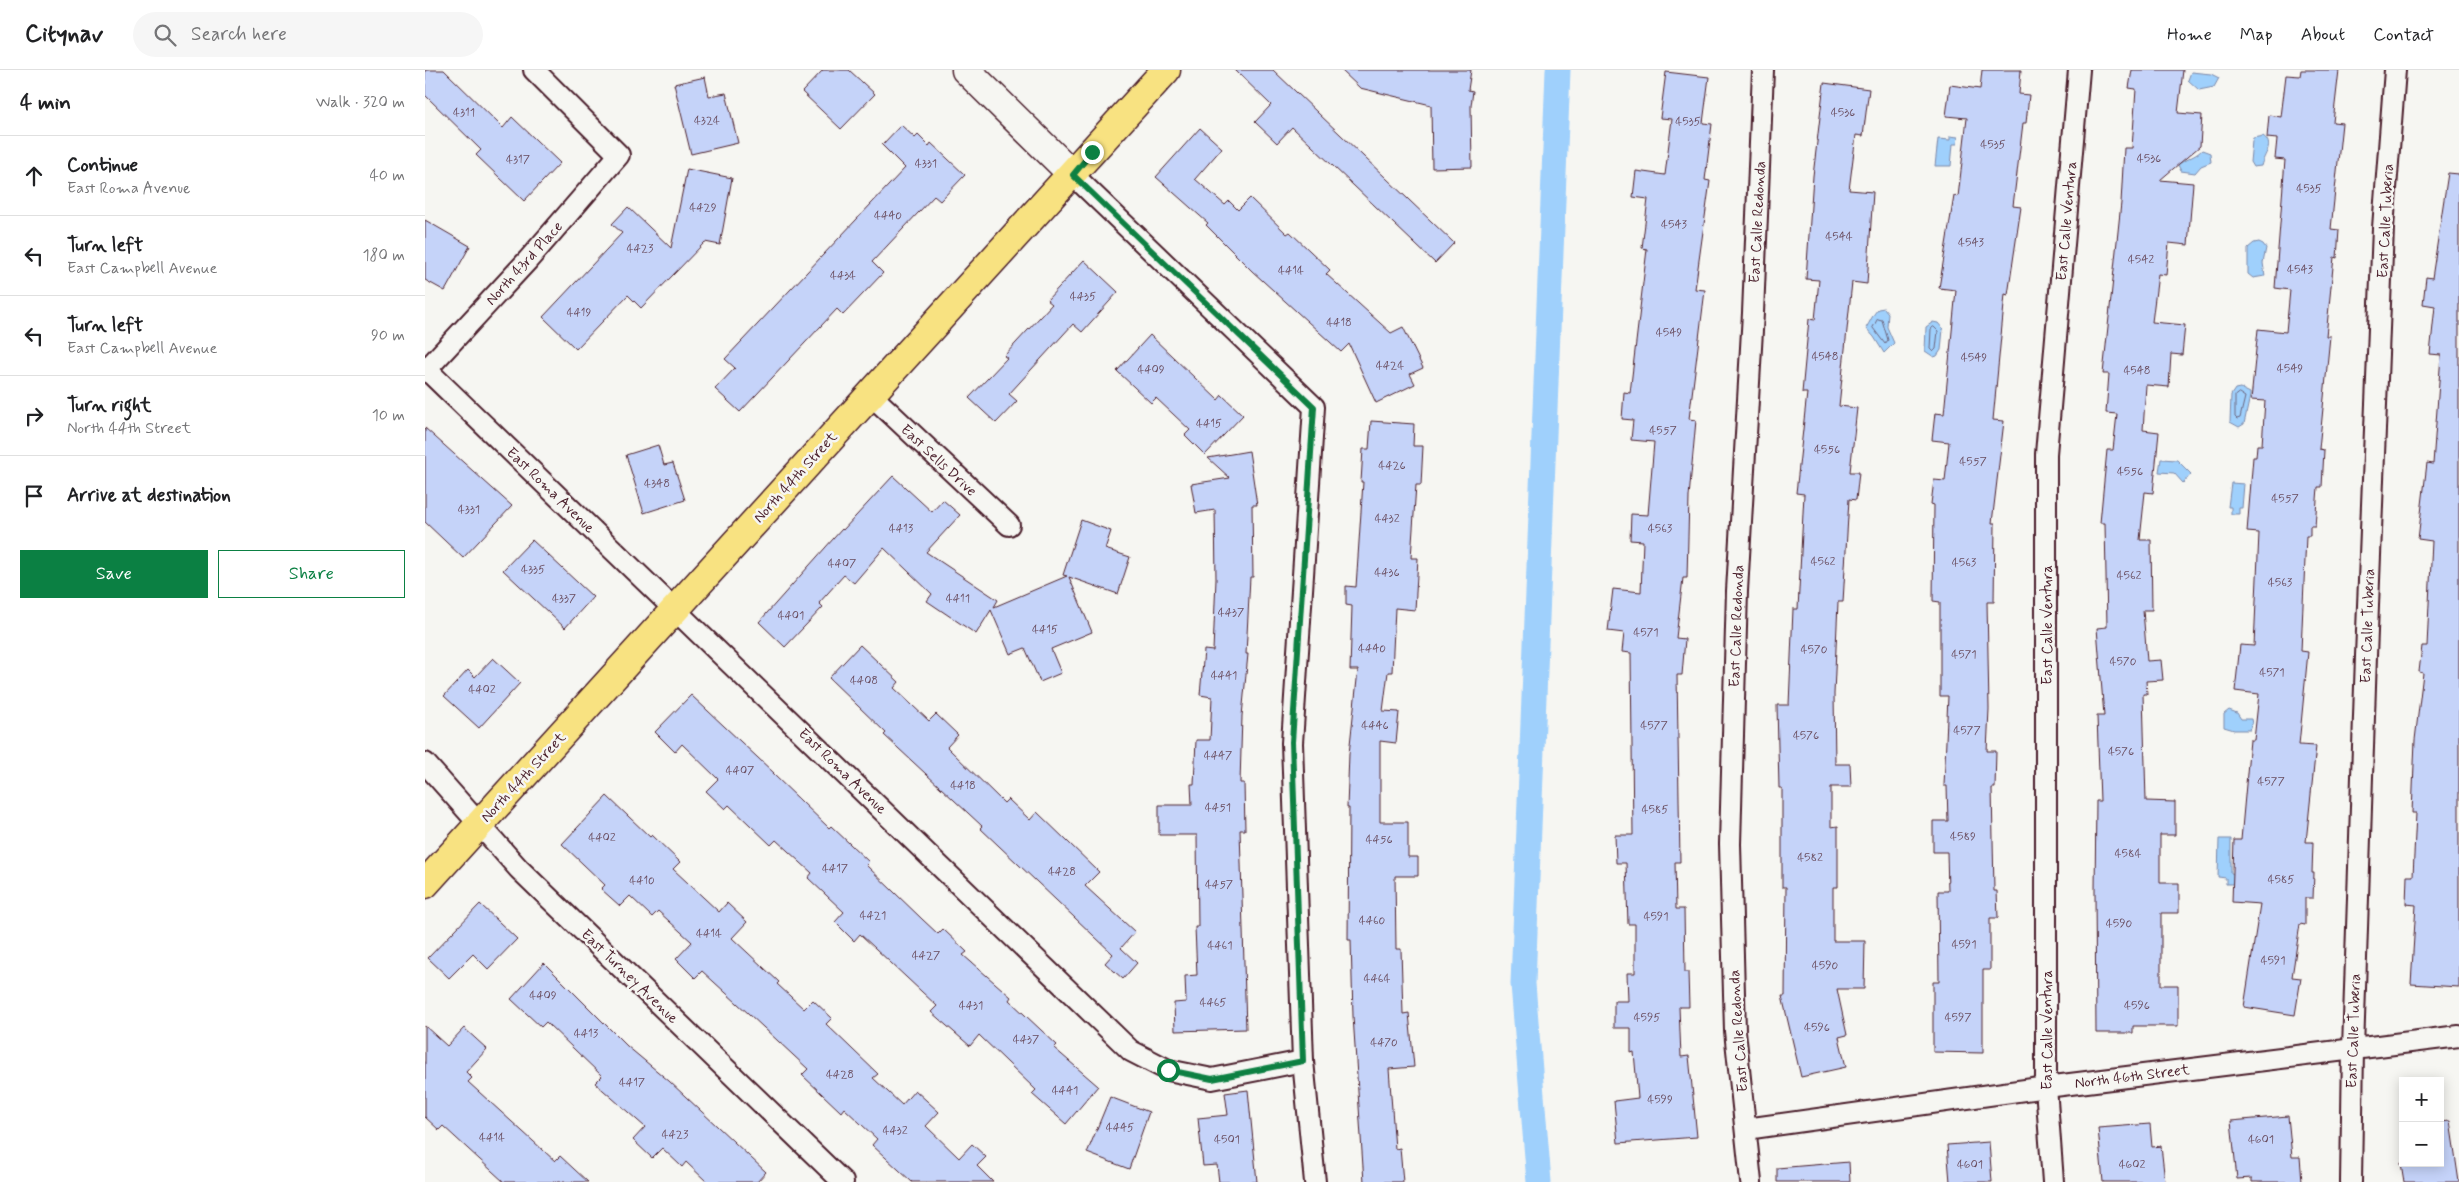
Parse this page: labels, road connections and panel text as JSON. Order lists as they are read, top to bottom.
{
  "streets": {
    "main road": ["North 44th Street"],
    "street": [
      "East Calle Ventura",
      "East Calle Tuberia",
      "East Calle Redonda",
      "North 43rd Place",
      "East Sells Drive",
      "East Roma Avenue",
      "East Turney Avenue",
      "North 46th Street"
    ]
  },
  "crossings": [
    ["East Calle Ventura", "North 46th Street"],
    ["East Calle Tuberia", "North 46th Street"],
    ["East Calle Redonda", "North 46th Street"],
    ["North 43rd Place", "East Roma Avenue"],
    ["East Sells Drive", "North 44th Street"],
    ["North 44th Street", "East Roma Avenue"],
    ["North 44th Street", "East Turney Avenue"]
  ],
  "house_numbers": [
    "4311",
    "4536",
    "4324",
    "4535",
    "4535",
    "4536",
    "4317",
    "4331",
    "4535",
    "4429",
    "4440",
    "4543",
    "4544",
    "4543",
    "4423",
    "4542",
    "4543",
    "4414",
    "4434",
    "4435",
    "4419",
    "4418",
    "4549",
    "4548",
    "4549",
    "4424",
    "4549",
    "4409",
    "4548",
    "4415",
    "4557",
    "4556",
    "4557",
    "4426",
    "4556",
    "4348",
    "4557",
    "4331",
    "4432",
    "4413",
    "4563",
    "4562",
    "4563",
    "4407",
    "4335",
    "4436",
    "4562",
    "4563",
    "4337",
    "4411",
    "4437",
    "4401",
    "4415",
    "4571",
    "4440",
    "4570",
    "4571",
    "4570",
    "4571",
    "4441",
    "4408",
    "4402",
    "4446",
    "4577",
    "4577",
    "4576",
    "4576",
    "4447",
    "4407",
    "4577",
    "4418",
    "4451",
    "4585",
    "4589",
    "4402",
    "4456",
    "4584",
    "4582",
    "4417",
    "4428",
    "4585",
    "4410",
    "4457",
    "4421",
    "4591",
    "4460",
    "4590",
    "4414",
    "4591",
    "4461",
    "4427",
    "4591",
    "4590",
    "4464",
    "4409",
    "4465",
    "4431",
    "4596",
    "4595",
    "4597",
    "4596",
    "4413",
    "4437",
    "4470",
    "4428",
    "4417",
    "4441",
    "4599",
    "4445",
    "4432",
    "4423",
    "4414",
    "4501",
    "4601",
    "4601",
    "4602"
  ],
  "page": {
    "header": "Citynav",
    "search": "Search here",
    "nav": [
      "Home",
      "Map",
      "About",
      "Contact"
    ],
    "heading": ["4 min", "Walk · 320 m"],
    "list": [
      ["Continue", "East Roma Avenue", "40 m"],
      ["Turn left", "East Campbell Avenue", "180 m"],
      ["Turn left", "East Campbell Avenue", "90 m"],
      ["Turn right", "North 44th Street", "10 m"],
      "Arrive at destination"
    ],
    "buttons": ["Save", "Share"],
    "map_buttons": ["+", "−"]
  }
}
